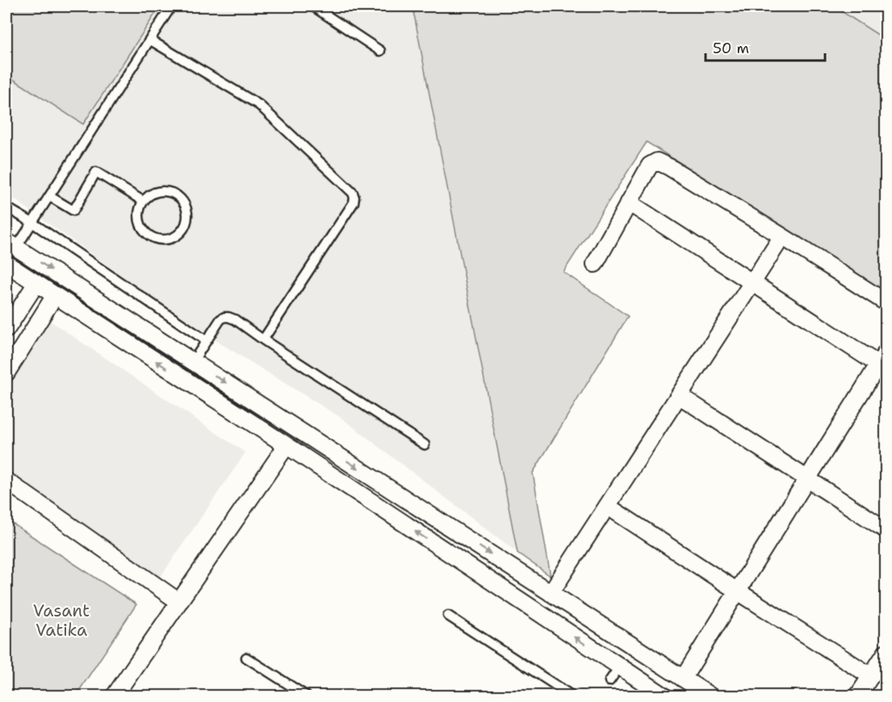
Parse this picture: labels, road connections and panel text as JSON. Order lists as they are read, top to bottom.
{
  "parks": ["Vasant Vatika"],
  "scale_bar": "50 m"
}
